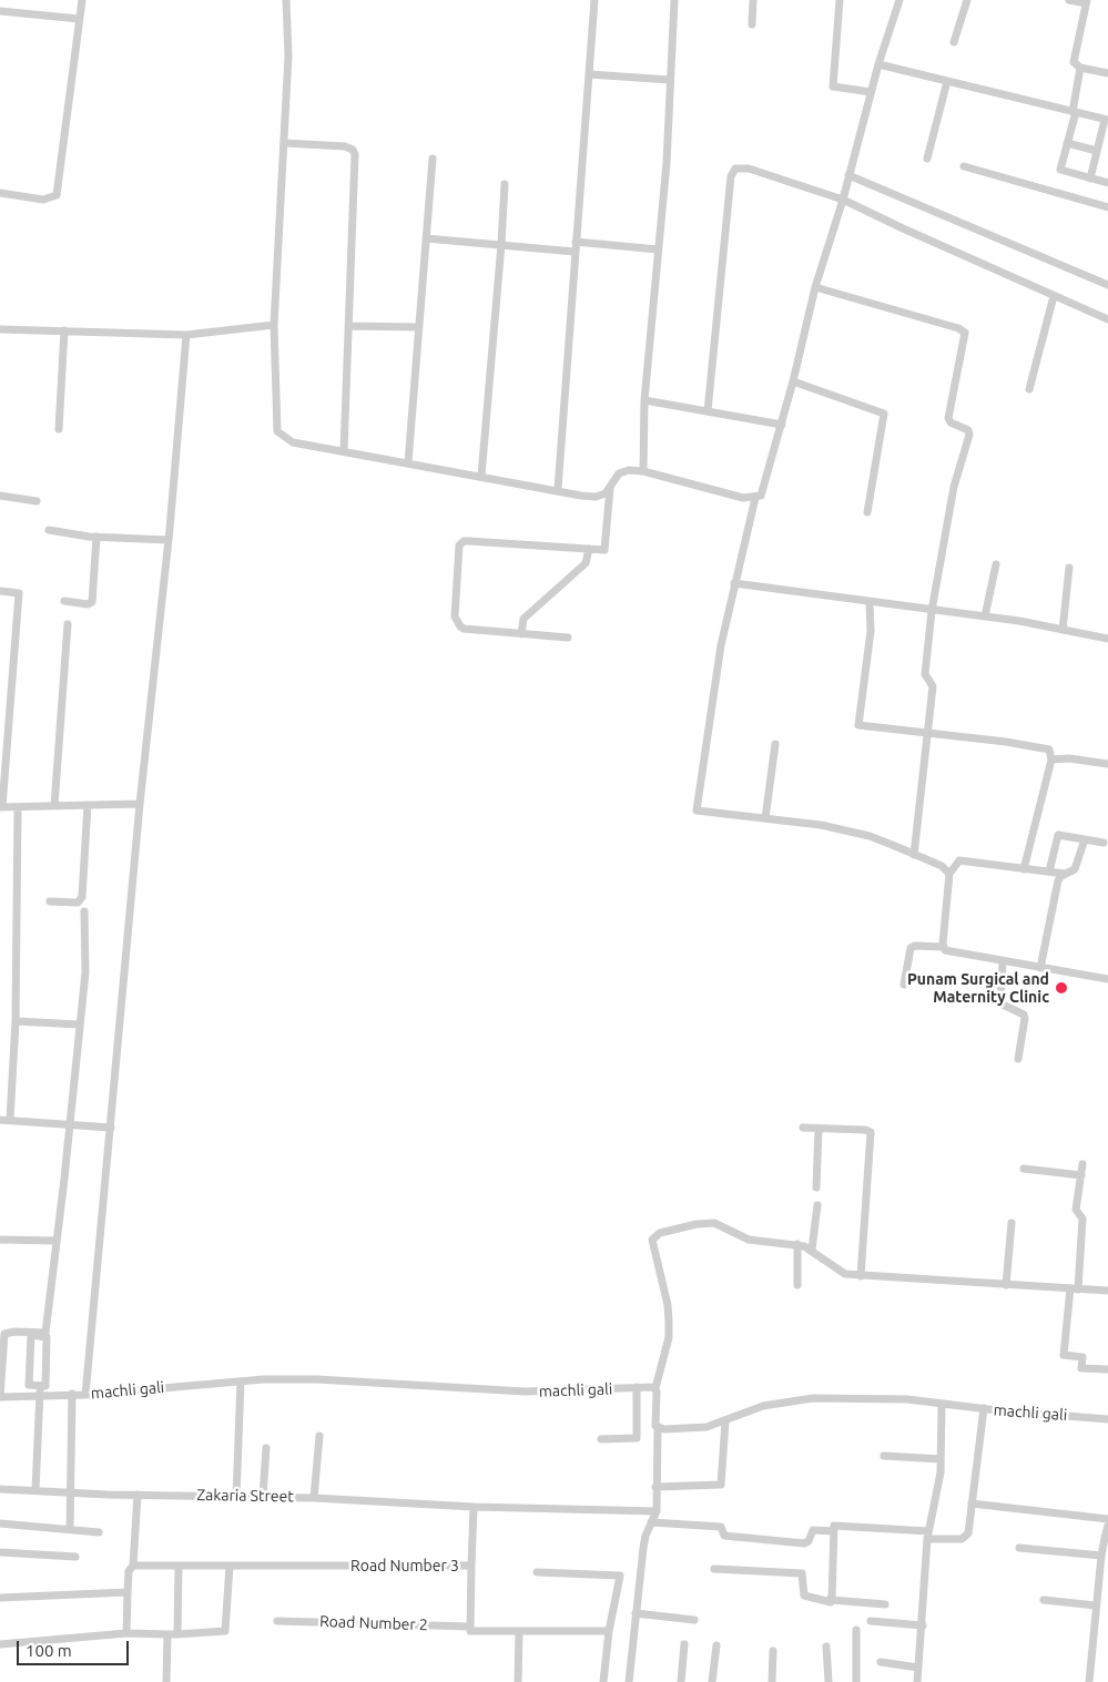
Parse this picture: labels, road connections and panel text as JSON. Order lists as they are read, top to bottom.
{
  "streets": {
    "street": [
      "machli gali",
      "Zakaria Street",
      "Road Number 3",
      "Road Number 2"
    ]
  },
  "crossings": [
    ["Road Number 3", "Road Number 2"]
  ],
  "places": ["Punam Surgical and Maternity Clinic"],
  "scale_bar": "100 m"
}
